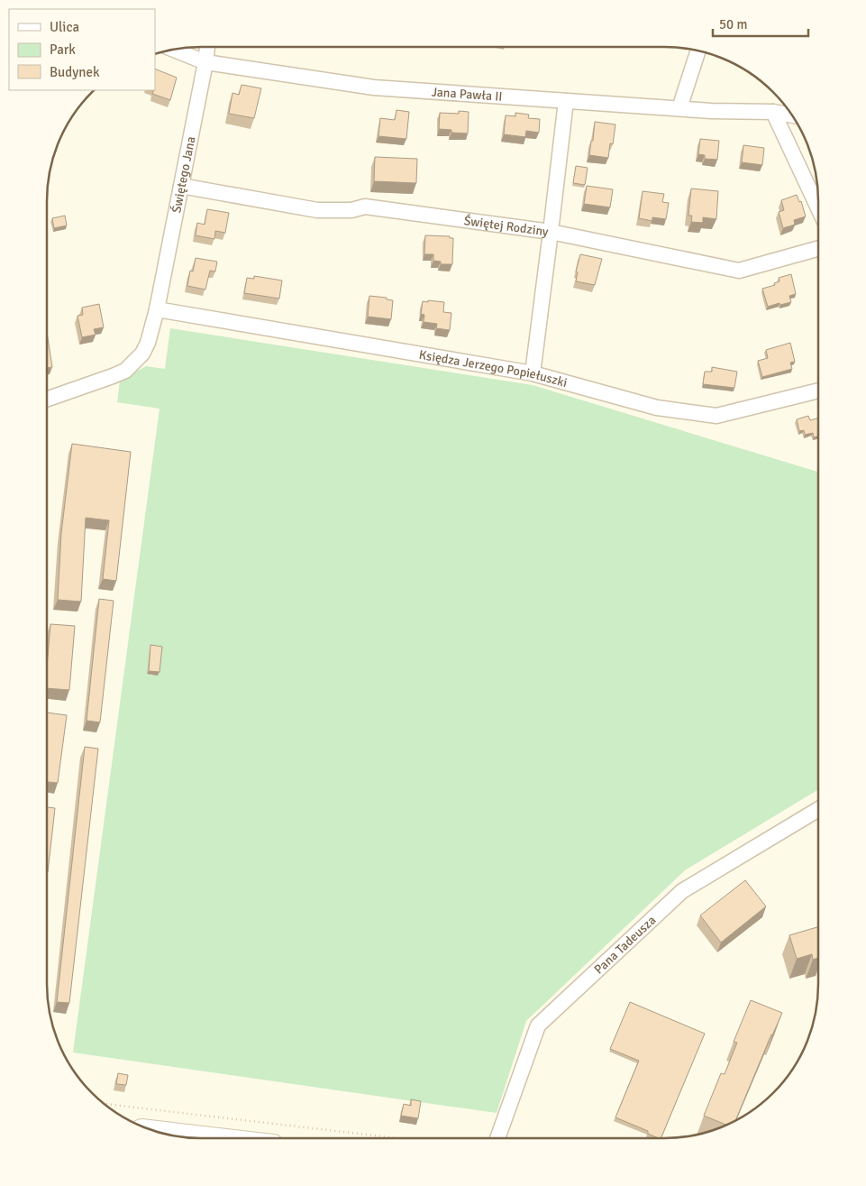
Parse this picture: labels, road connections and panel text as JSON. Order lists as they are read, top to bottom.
{
  "streets": {
    "street": [
      "Jana Pawła II",
      "Świętego Jana",
      "Świętej Rodziny",
      "Księdza Jerzego Popiełuszki",
      "Pana Tadeusza"
    ]
  },
  "crossings": [
    ["Jana Pawła II", "Świętego Jana"],
    ["Świętego Jana", "Świętej Rodziny"],
    ["Świętego Jana", "Księdza Jerzego Popiełuszki"]
  ],
  "legend": ["Ulica", "Park", "Budynek"],
  "scale_bar": "50 m"
}
